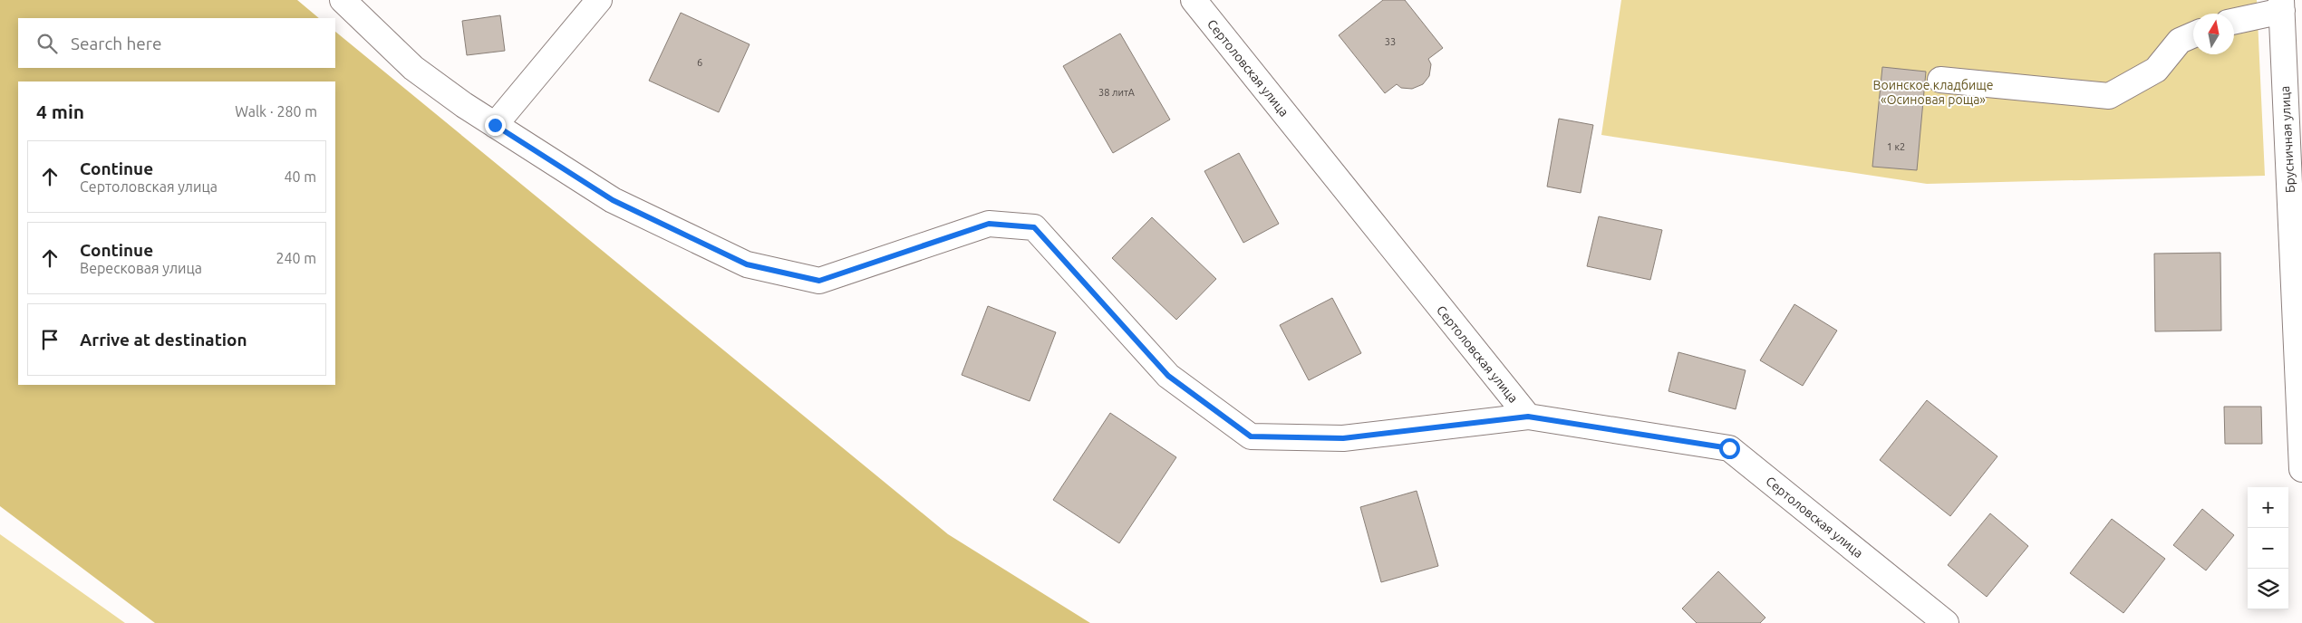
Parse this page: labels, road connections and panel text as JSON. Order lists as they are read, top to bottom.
{
  "streets": {
    "street": ["Сертоловская улица", "Брусничная улица"]
  },
  "parks": ["Воинское кладбище «Осиновая роща»"],
  "house_numbers": [
    "33",
    "6",
    "38 литА",
    "1 к2"
  ],
  "north": "top",
  "page": {
    "search": "Search here",
    "heading": ["4 min", "Walk · 280 m"],
    "list": [
      ["Continue", "Сертоловская улица", "40 m"],
      ["Continue", "Вересковая улица", "240 m"],
      "Arrive at destination"
    ],
    "map_buttons": ["+", "−"]
  }
}
